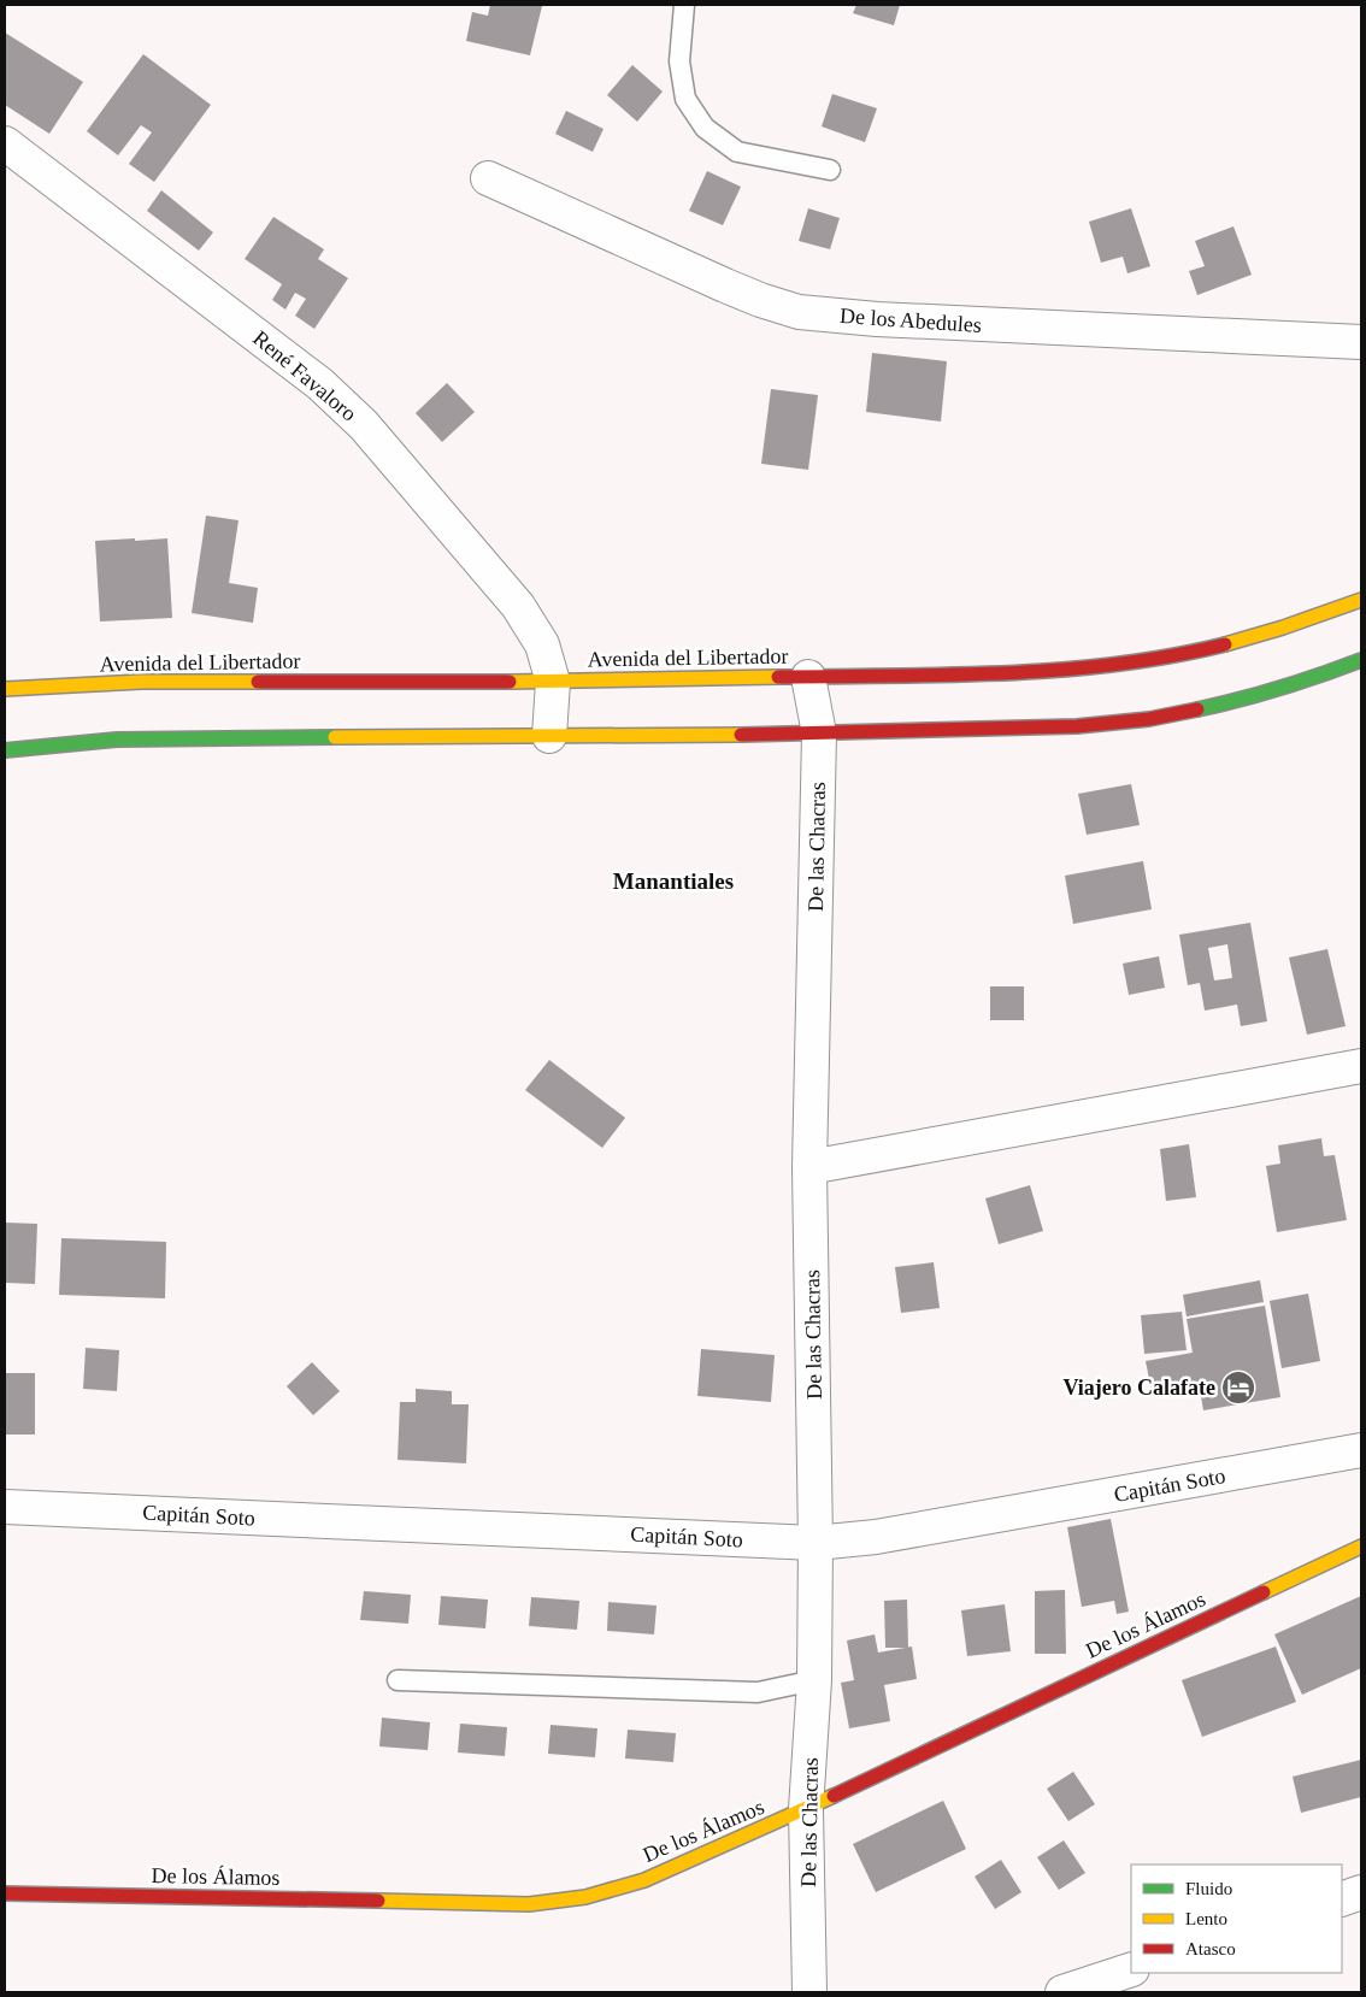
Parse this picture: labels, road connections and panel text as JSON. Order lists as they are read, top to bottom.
{
  "streets": {
    "main road": ["Avenida del Libertador", "De los Álamos"],
    "street": [
      "De los Abedules",
      "René Favaloro",
      "De las Chacras",
      "Capitán Soto"
    ]
  },
  "crossings": [
    ["René Favaloro", "Avenida del Libertador"],
    ["Avenida del Libertador", "De las Chacras"],
    ["De las Chacras", "Capitán Soto"],
    ["De las Chacras", "De los Álamos"]
  ],
  "districts": ["Manantiales"],
  "places": {
    "hotel": ["Viajero Calafate"]
  },
  "legend": ["Fluido", "Lento", "Atasco"]
}
